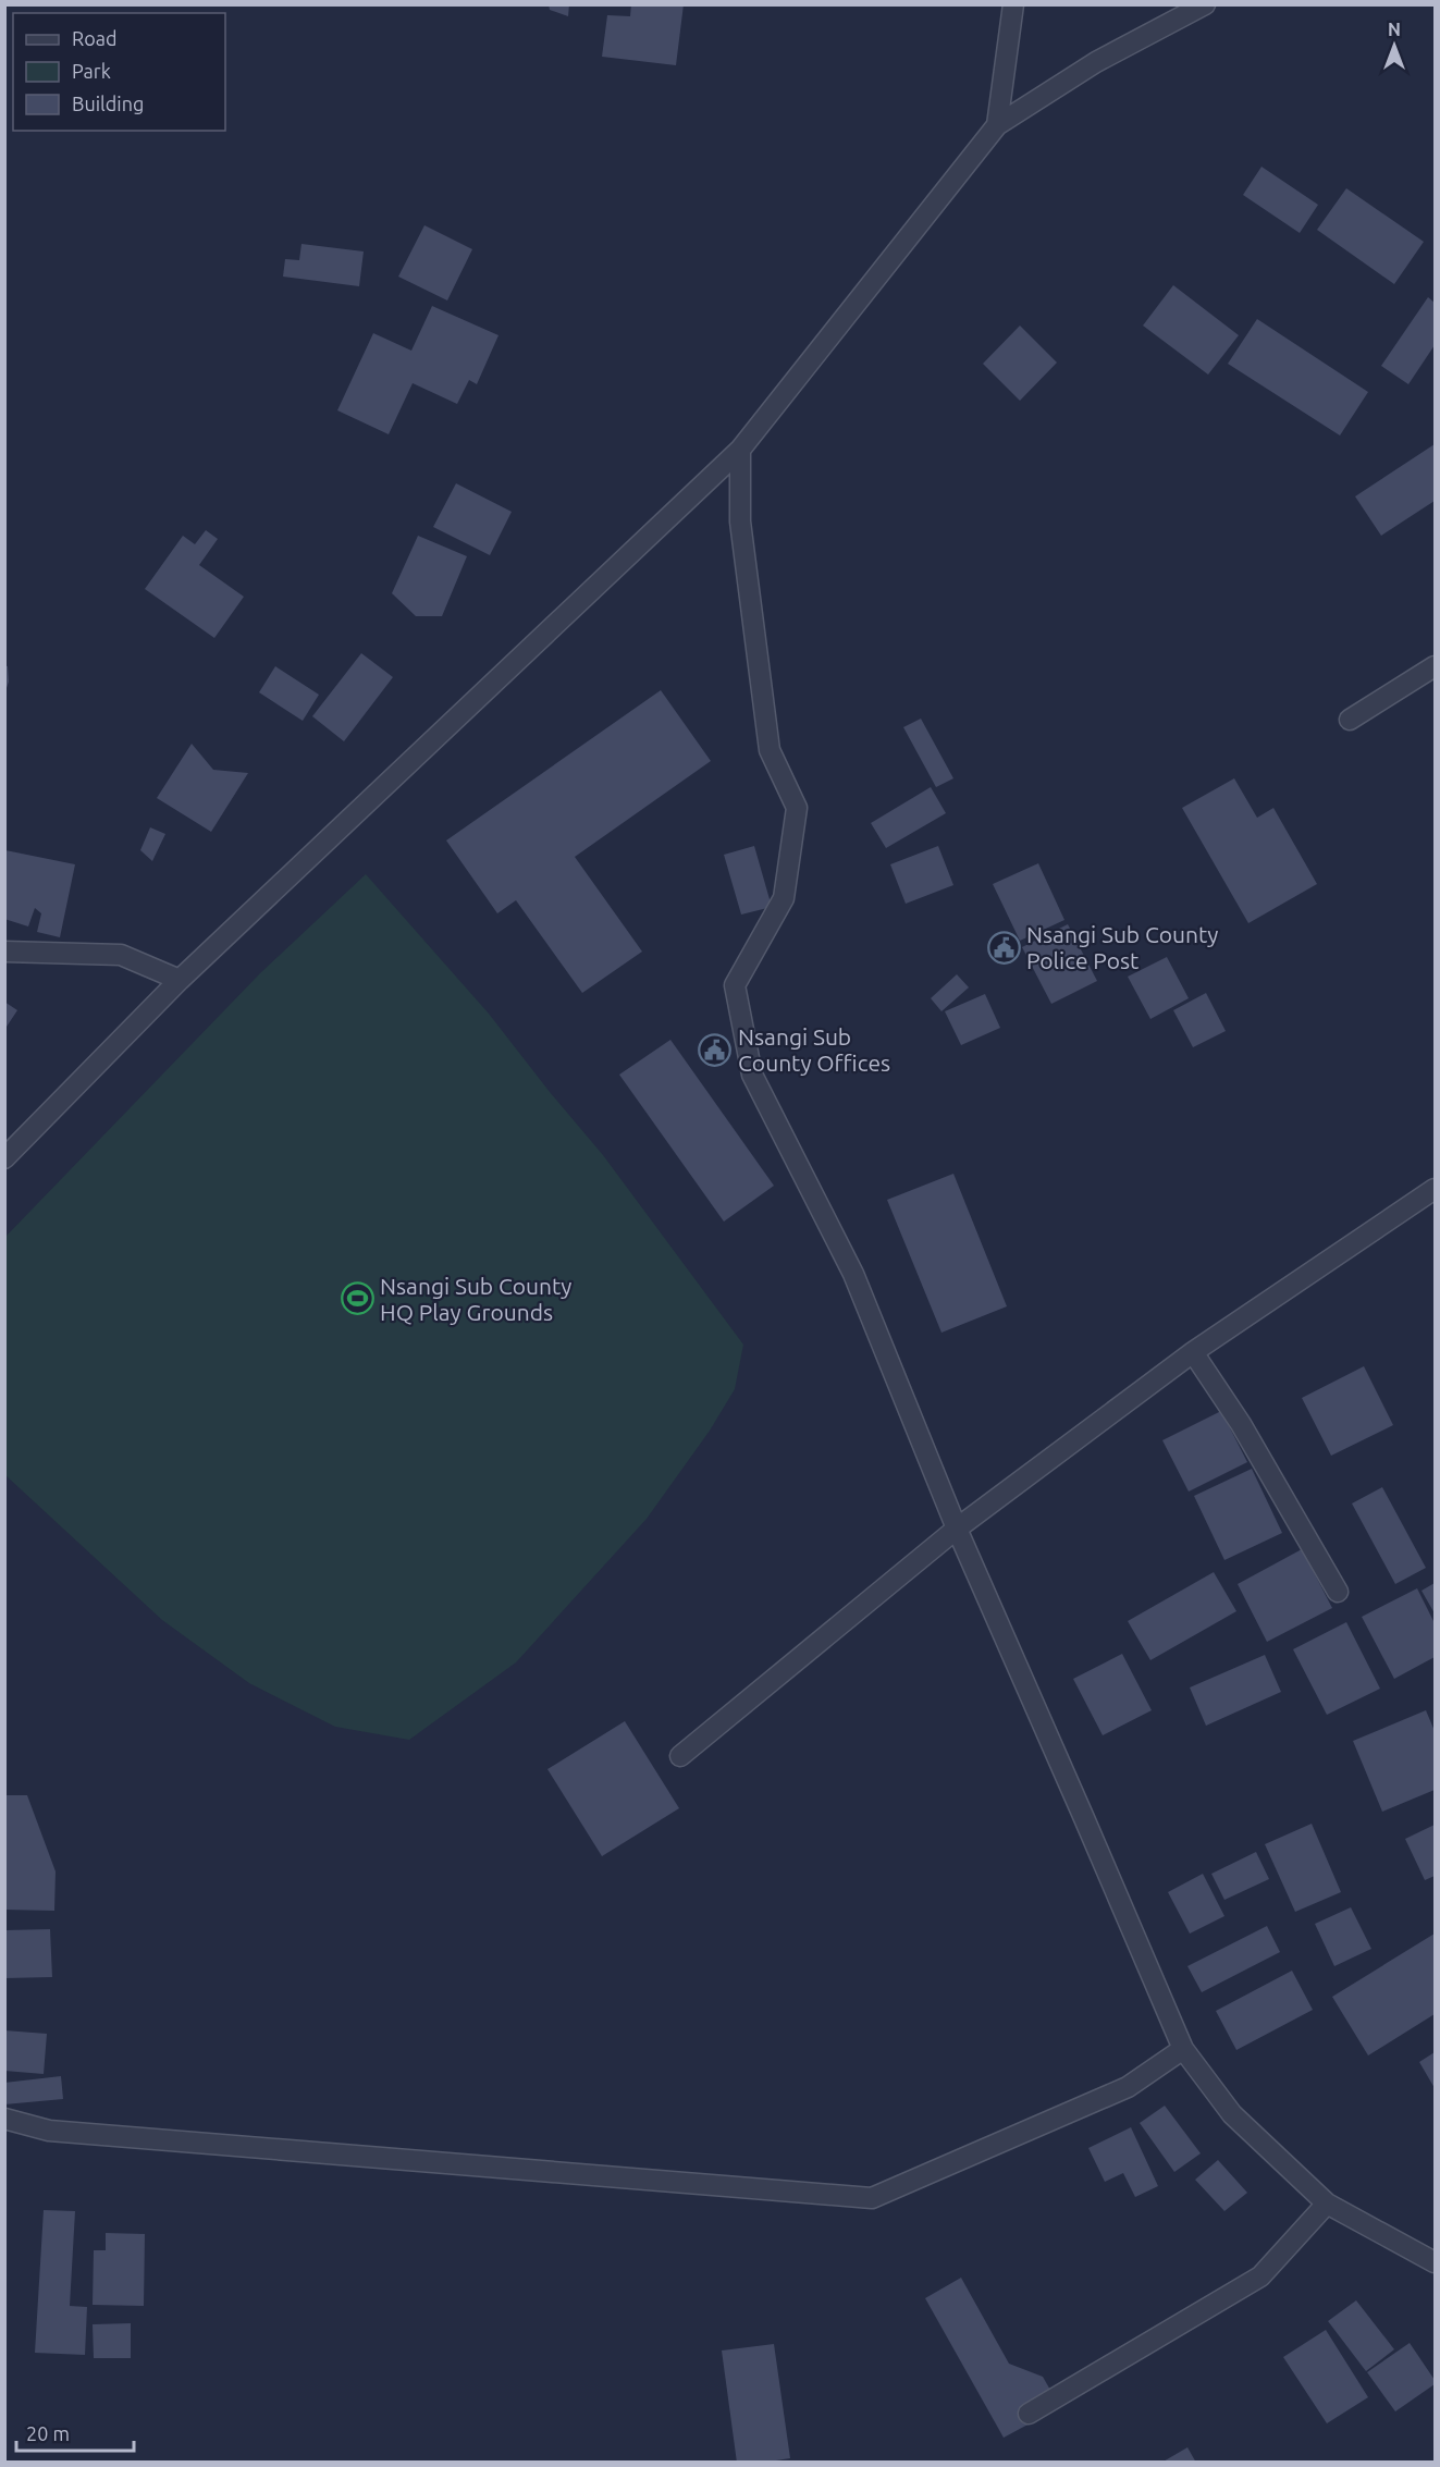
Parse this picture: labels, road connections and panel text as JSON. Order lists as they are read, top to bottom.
{
  "places": {
    "public building": ["Nsangi Sub County Police Post", "Nsangi Sub County Offices"],
    "sports": ["Nsangi Sub County HQ Play Grounds"]
  },
  "legend": ["Road", "Park", "Building"],
  "scale_bar": "20 m",
  "north": "top"
}
